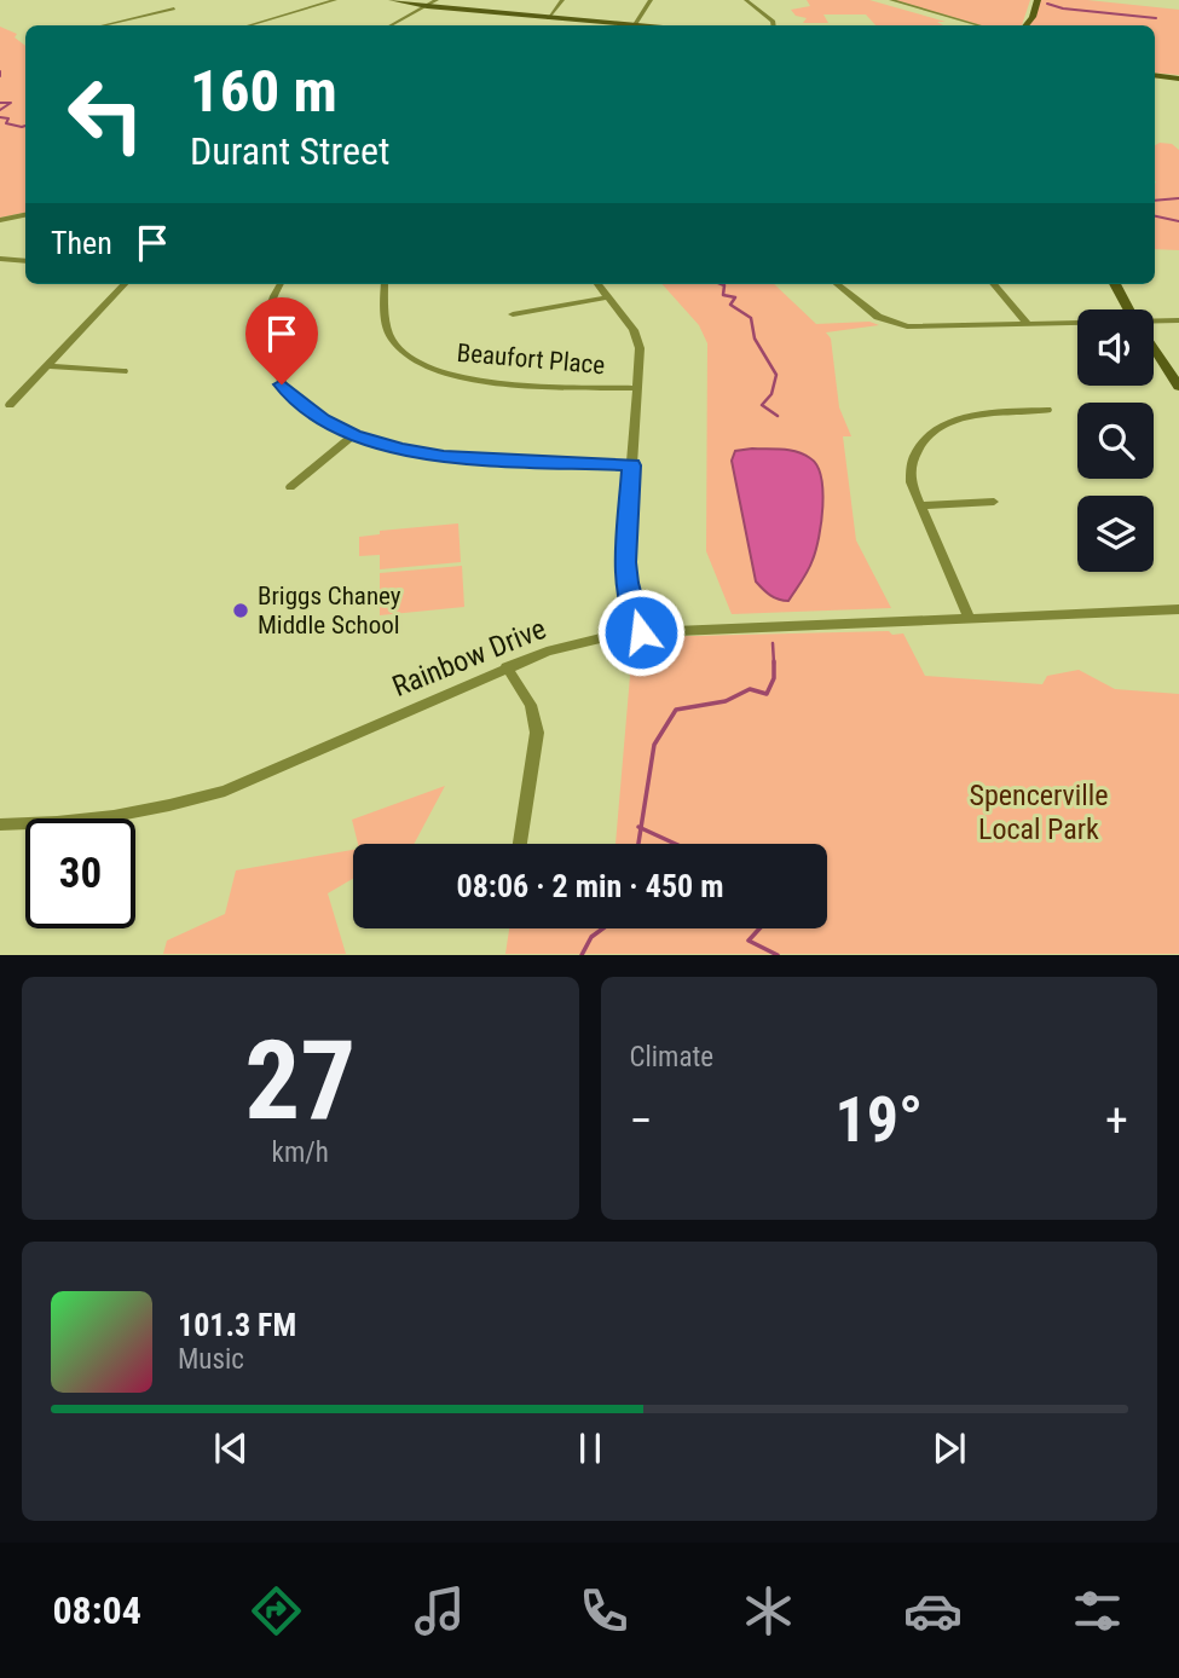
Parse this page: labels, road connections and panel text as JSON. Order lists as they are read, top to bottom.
{
  "streets": {
    "street": ["Beaufort Place", "Rainbow Drive"]
  },
  "parks": ["Spencerville Local Park"],
  "places": ["Briggs Chaney Middle School"],
  "page": {
    "turn": ["160 m", "Durant Street"],
    "then": "Then",
    "limit": "30",
    "trip": "08:06 · 2 min · 450 m",
    "tile": [
      ["27", "km/h"],
      "Climate"
    ],
    "heat": ["−", "19°", "+"],
    "song": ["101.3 FM", "Music"],
    "tabs": "08:04"
  }
}
